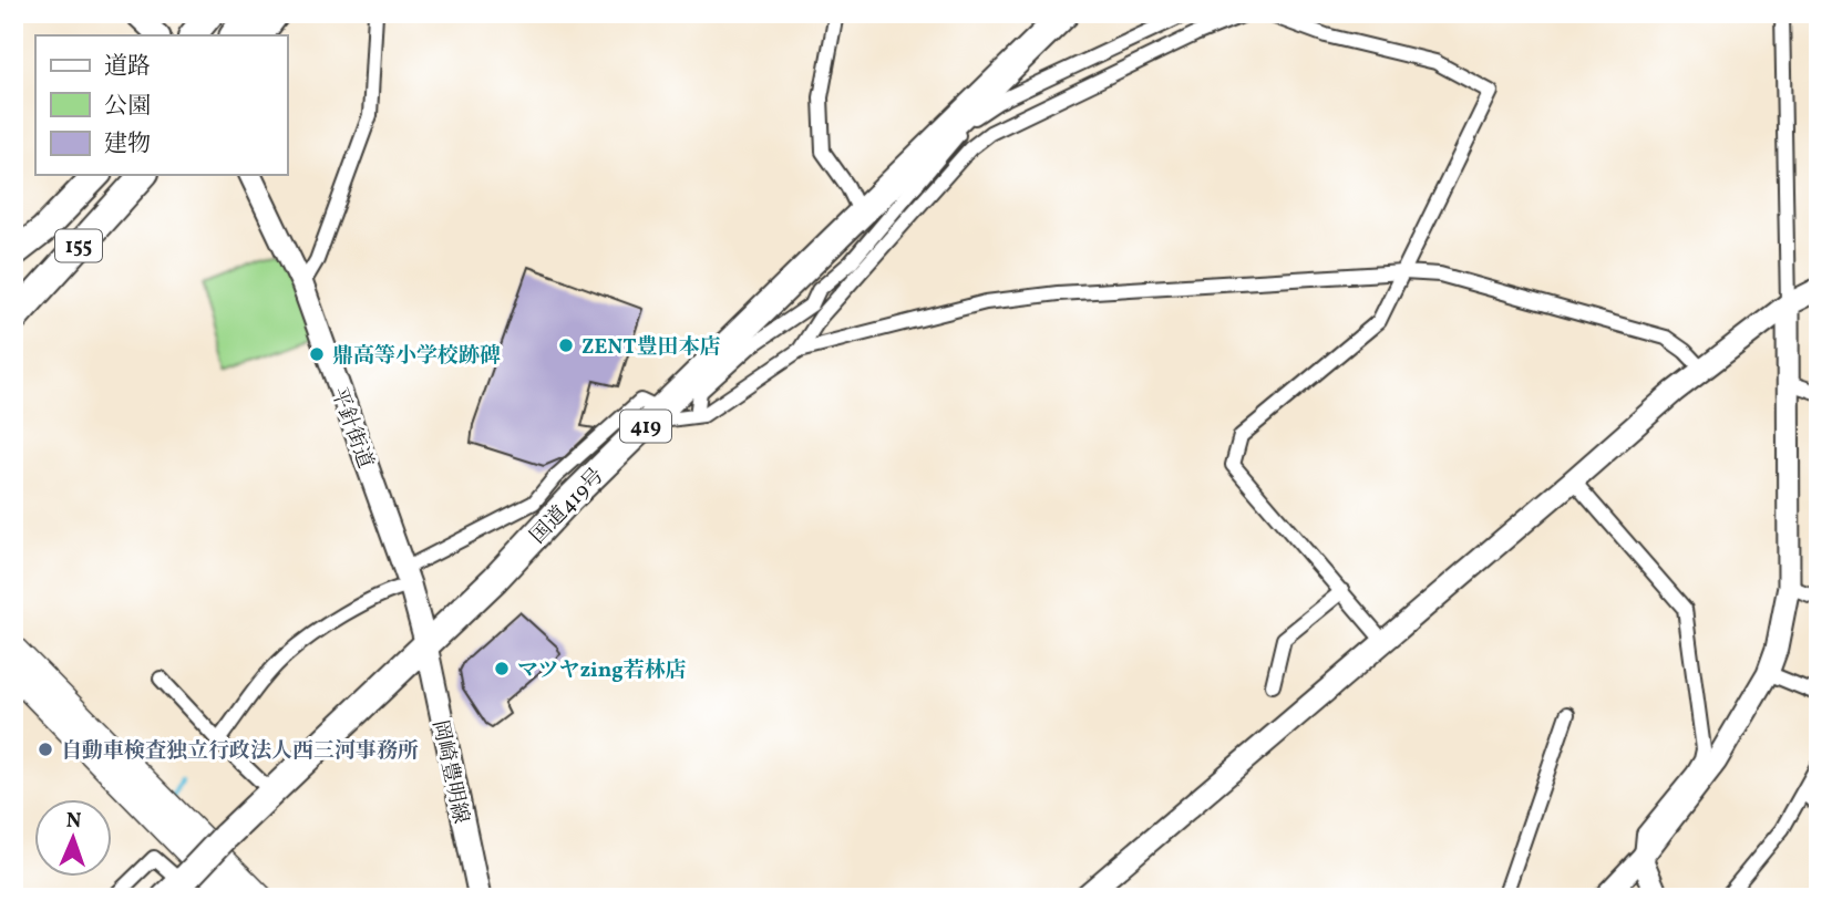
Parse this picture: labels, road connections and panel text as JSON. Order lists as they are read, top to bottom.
{
  "streets": {
    "highway": ["155", "419", "国道419号"],
    "street": ["平針街道", "岡崎豊明線"]
  },
  "crossings": [
    ["平針街道", "国道419号"],
    ["平針街道", "岡崎豊明線"],
    ["国道419号", "岡崎豊明線"]
  ],
  "places": [
    "ZENT豊田本店",
    "鼎高等小学校跡碑",
    "マツヤzing若林店",
    "自動車検査独立行政法人西三河事務所"
  ],
  "legend": ["道路", "公園", "建物"],
  "north": "top"
}
